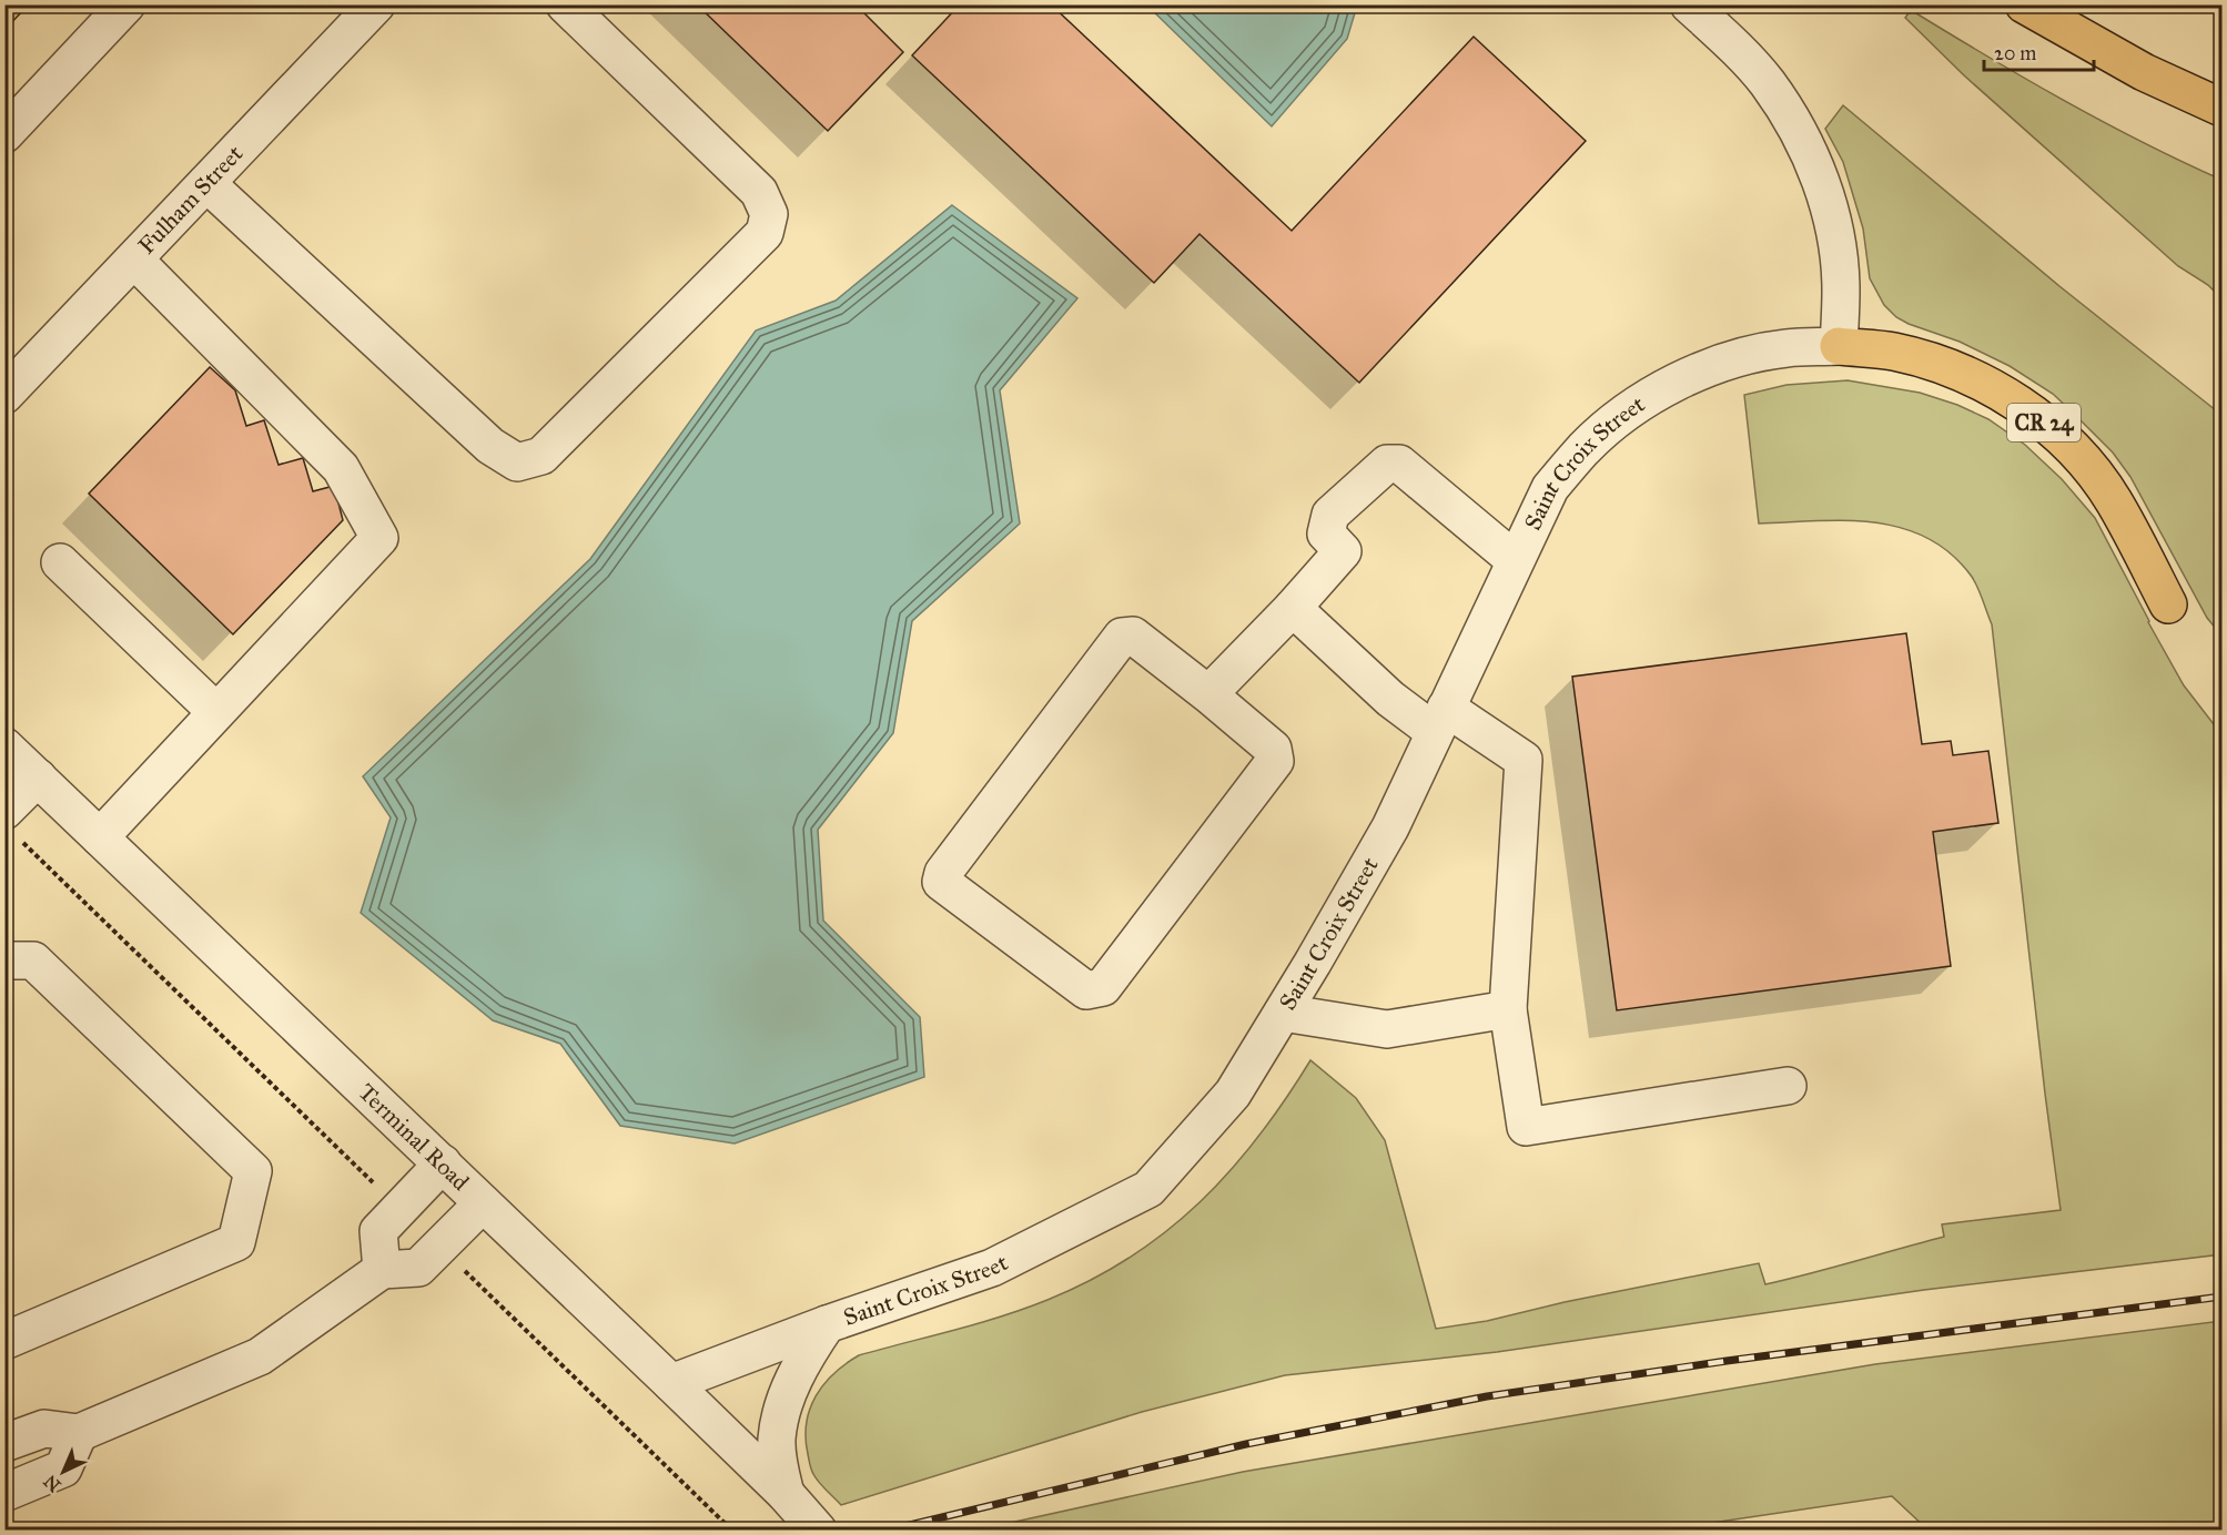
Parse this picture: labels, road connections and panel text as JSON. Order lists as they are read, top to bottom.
{
  "streets": {
    "highway": ["CR 24"],
    "street": ["Fulham Street", "Saint Croix Street", "Terminal Road"]
  },
  "crossings": [
    ["CR 24", "Saint Croix Street"],
    ["Saint Croix Street", "Terminal Road"]
  ],
  "scale_bar": "20 m",
  "north": "bottom left"
}
